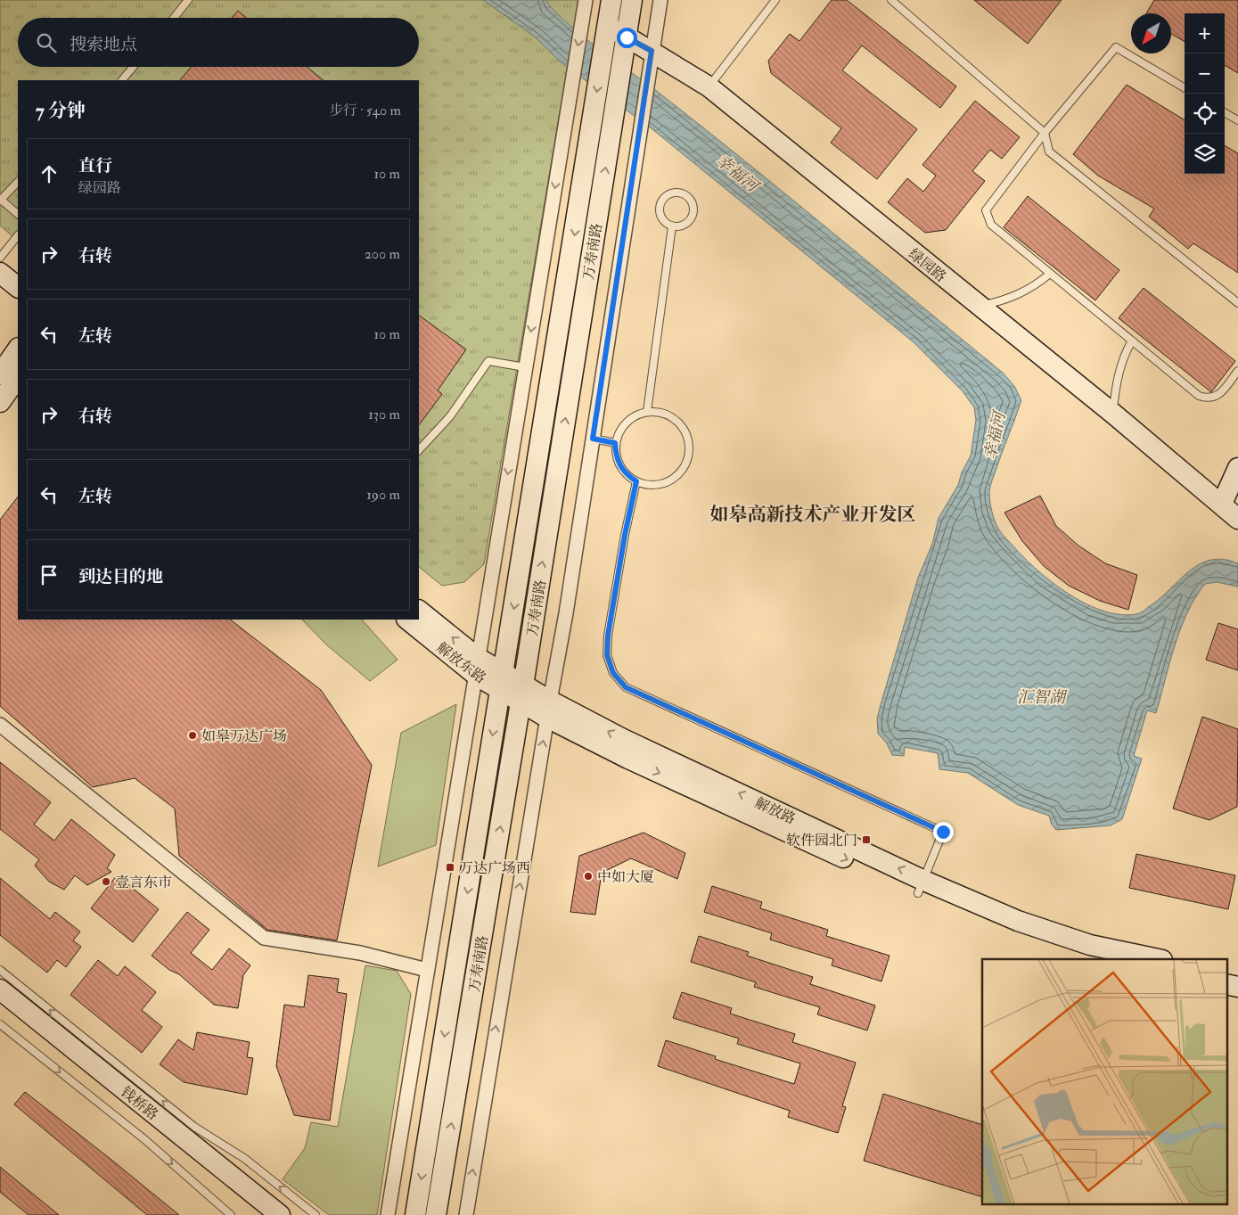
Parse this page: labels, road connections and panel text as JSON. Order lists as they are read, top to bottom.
{
  "streets": {
    "street": [
      "万寿南路",
      "绿园路",
      "解放东路",
      "解放路",
      "钱桥路"
    ]
  },
  "crossings": [
    ["万寿南路", "绿园路"],
    ["万寿南路", "解放东路"],
    ["万寿南路", "解放路"],
    ["解放东路", "解放路"]
  ],
  "districts": ["如皋高新技术产业开发区"],
  "water": ["幸福河", "汇智湖"],
  "places": {
    "other": ["如皋万达广场", "中如大厦", "壹言东市"],
    "transit": ["软件园北门", "万达广场西"]
  },
  "north": "bottom left",
  "page": {
    "map_buttons": ["+", "−"],
    "search": "搜索地点",
    "heading": ["7 分钟", "步行 · 540 m"],
    "list": [
      ["直行", "绿园路", "10 m"],
      ["右转", "200 m"],
      ["左转", "10 m"],
      ["右转", "130 m"],
      ["左转", "190 m"],
      "到达目的地"
    ]
  }
}
